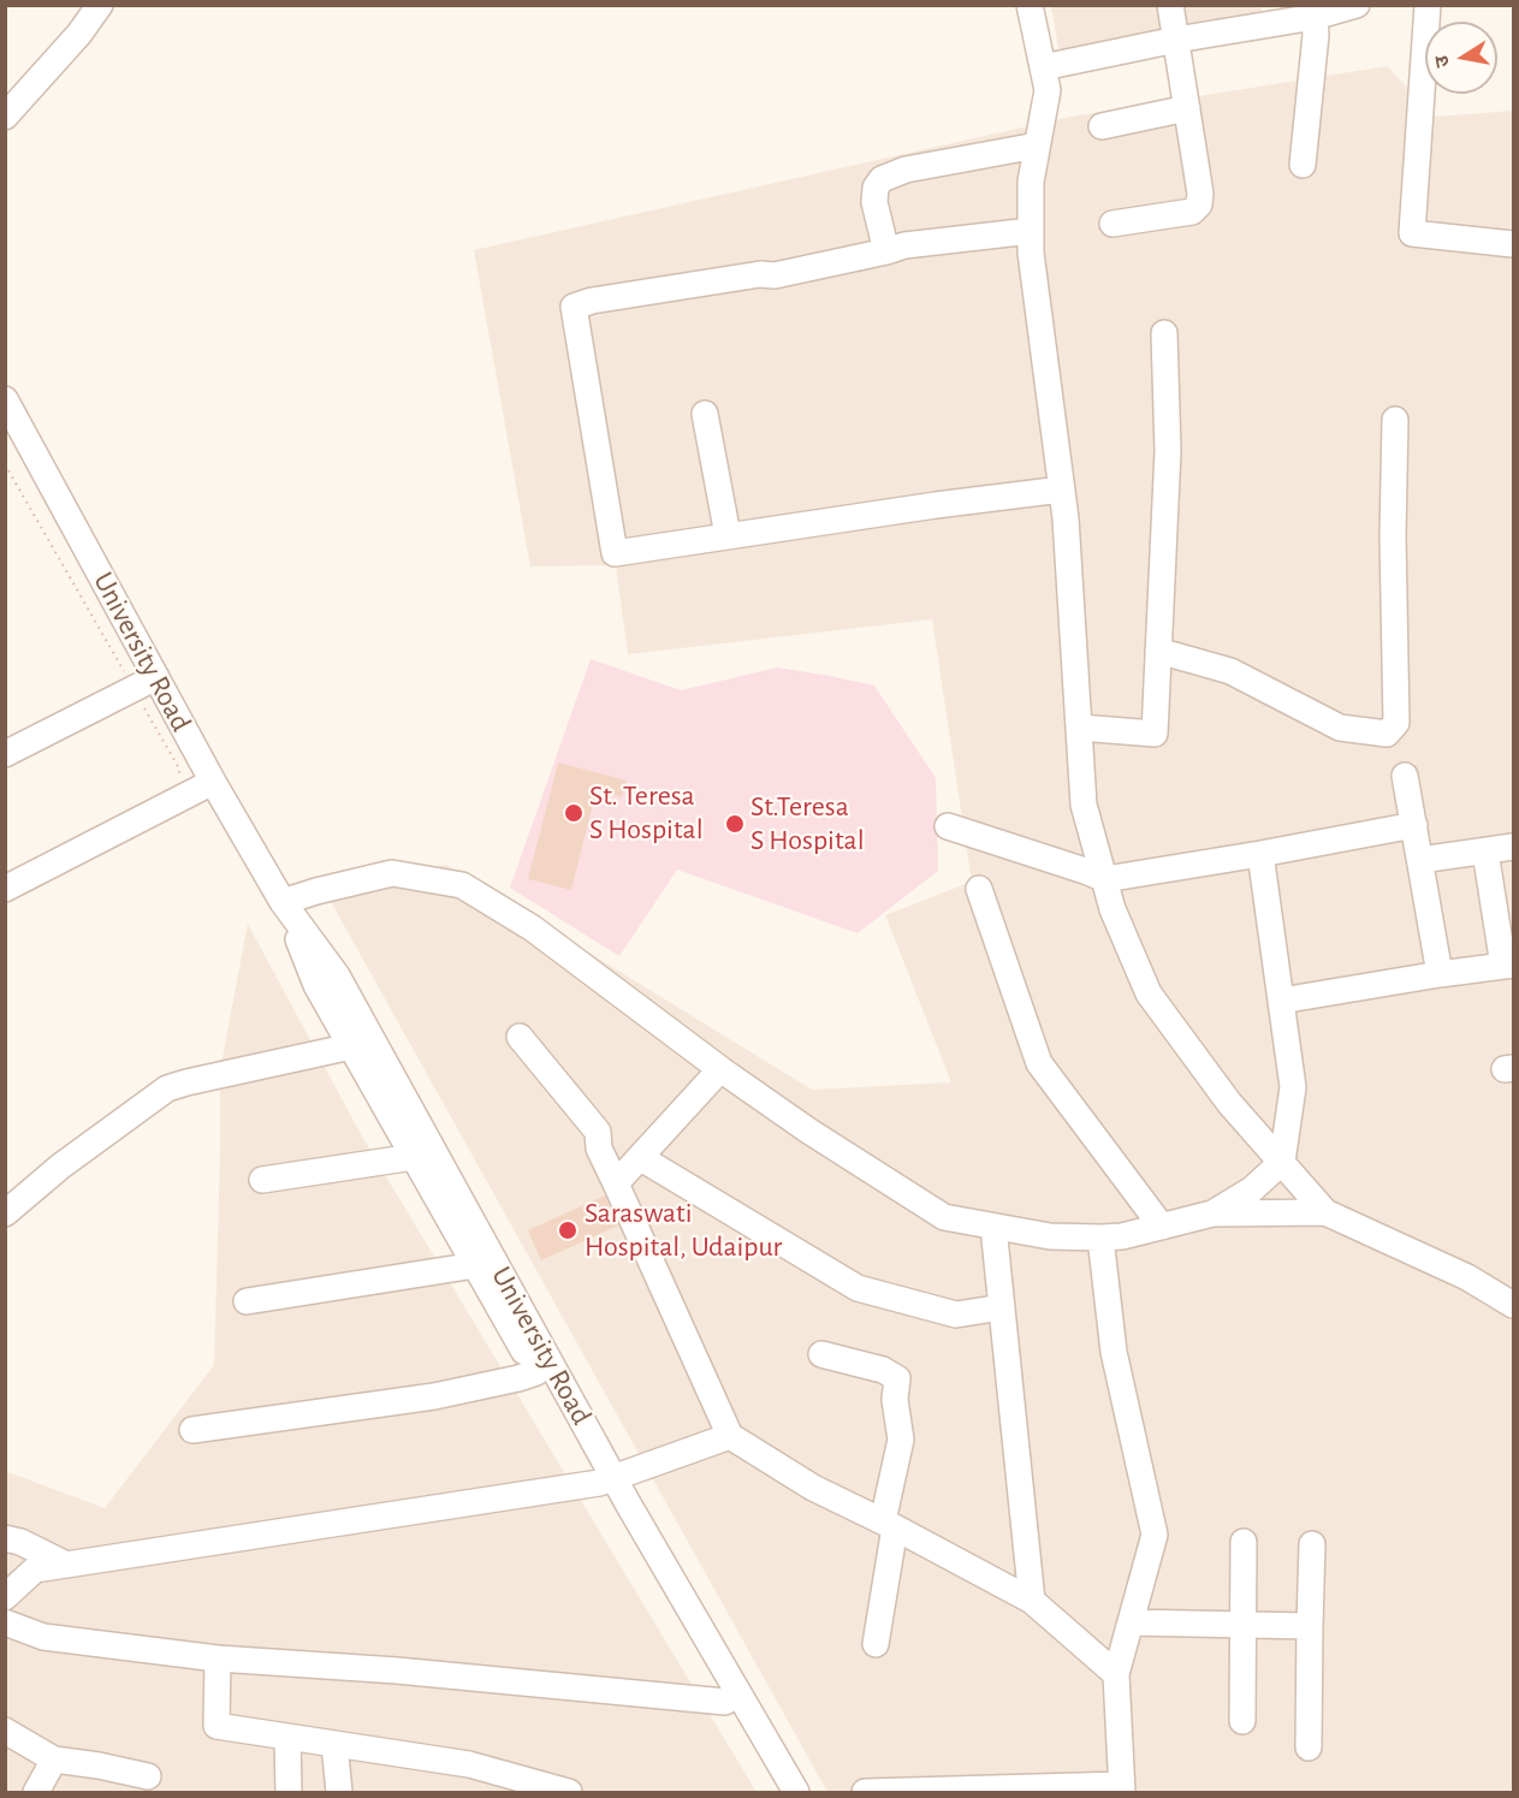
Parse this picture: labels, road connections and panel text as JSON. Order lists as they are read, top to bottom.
{
  "streets": {
    "street": ["University Road"]
  },
  "places": ["St. Teresa S Hospital", "St.Teresa S Hospital", "Saraswati Hospital, Udaipur"],
  "north": "left"
}
